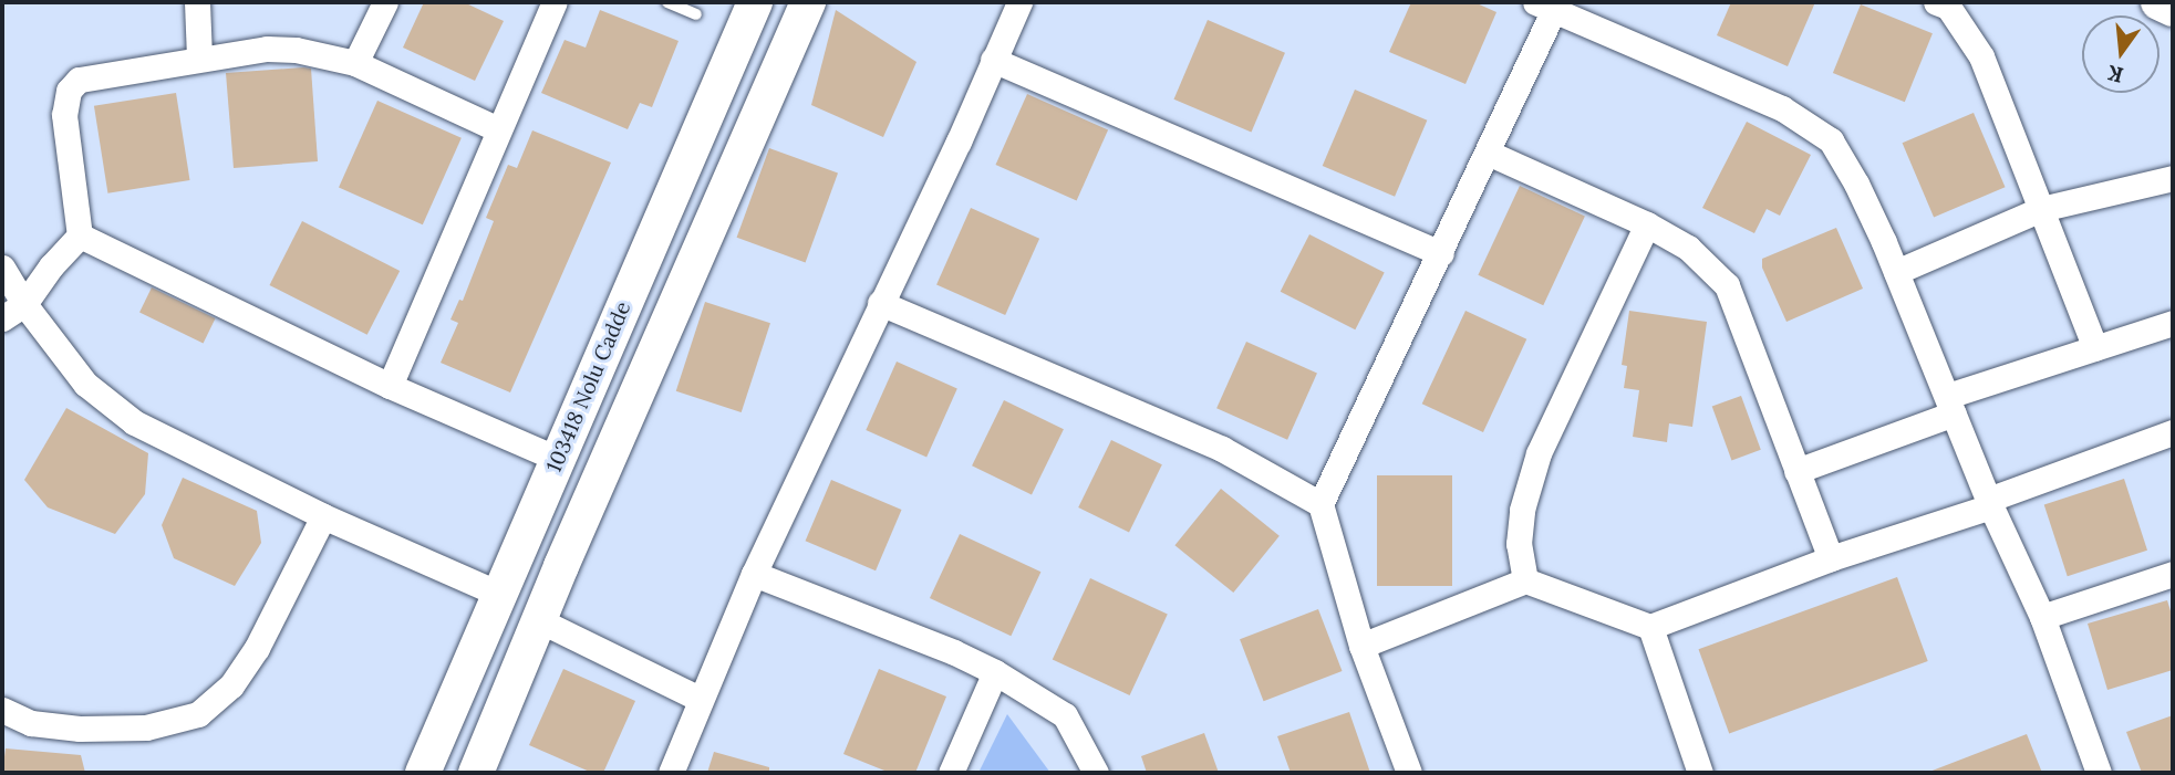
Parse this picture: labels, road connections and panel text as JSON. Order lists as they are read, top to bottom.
{
  "streets": {
    "main road": ["103418 Nolu Cadde"]
  },
  "north": "bottom"
}
